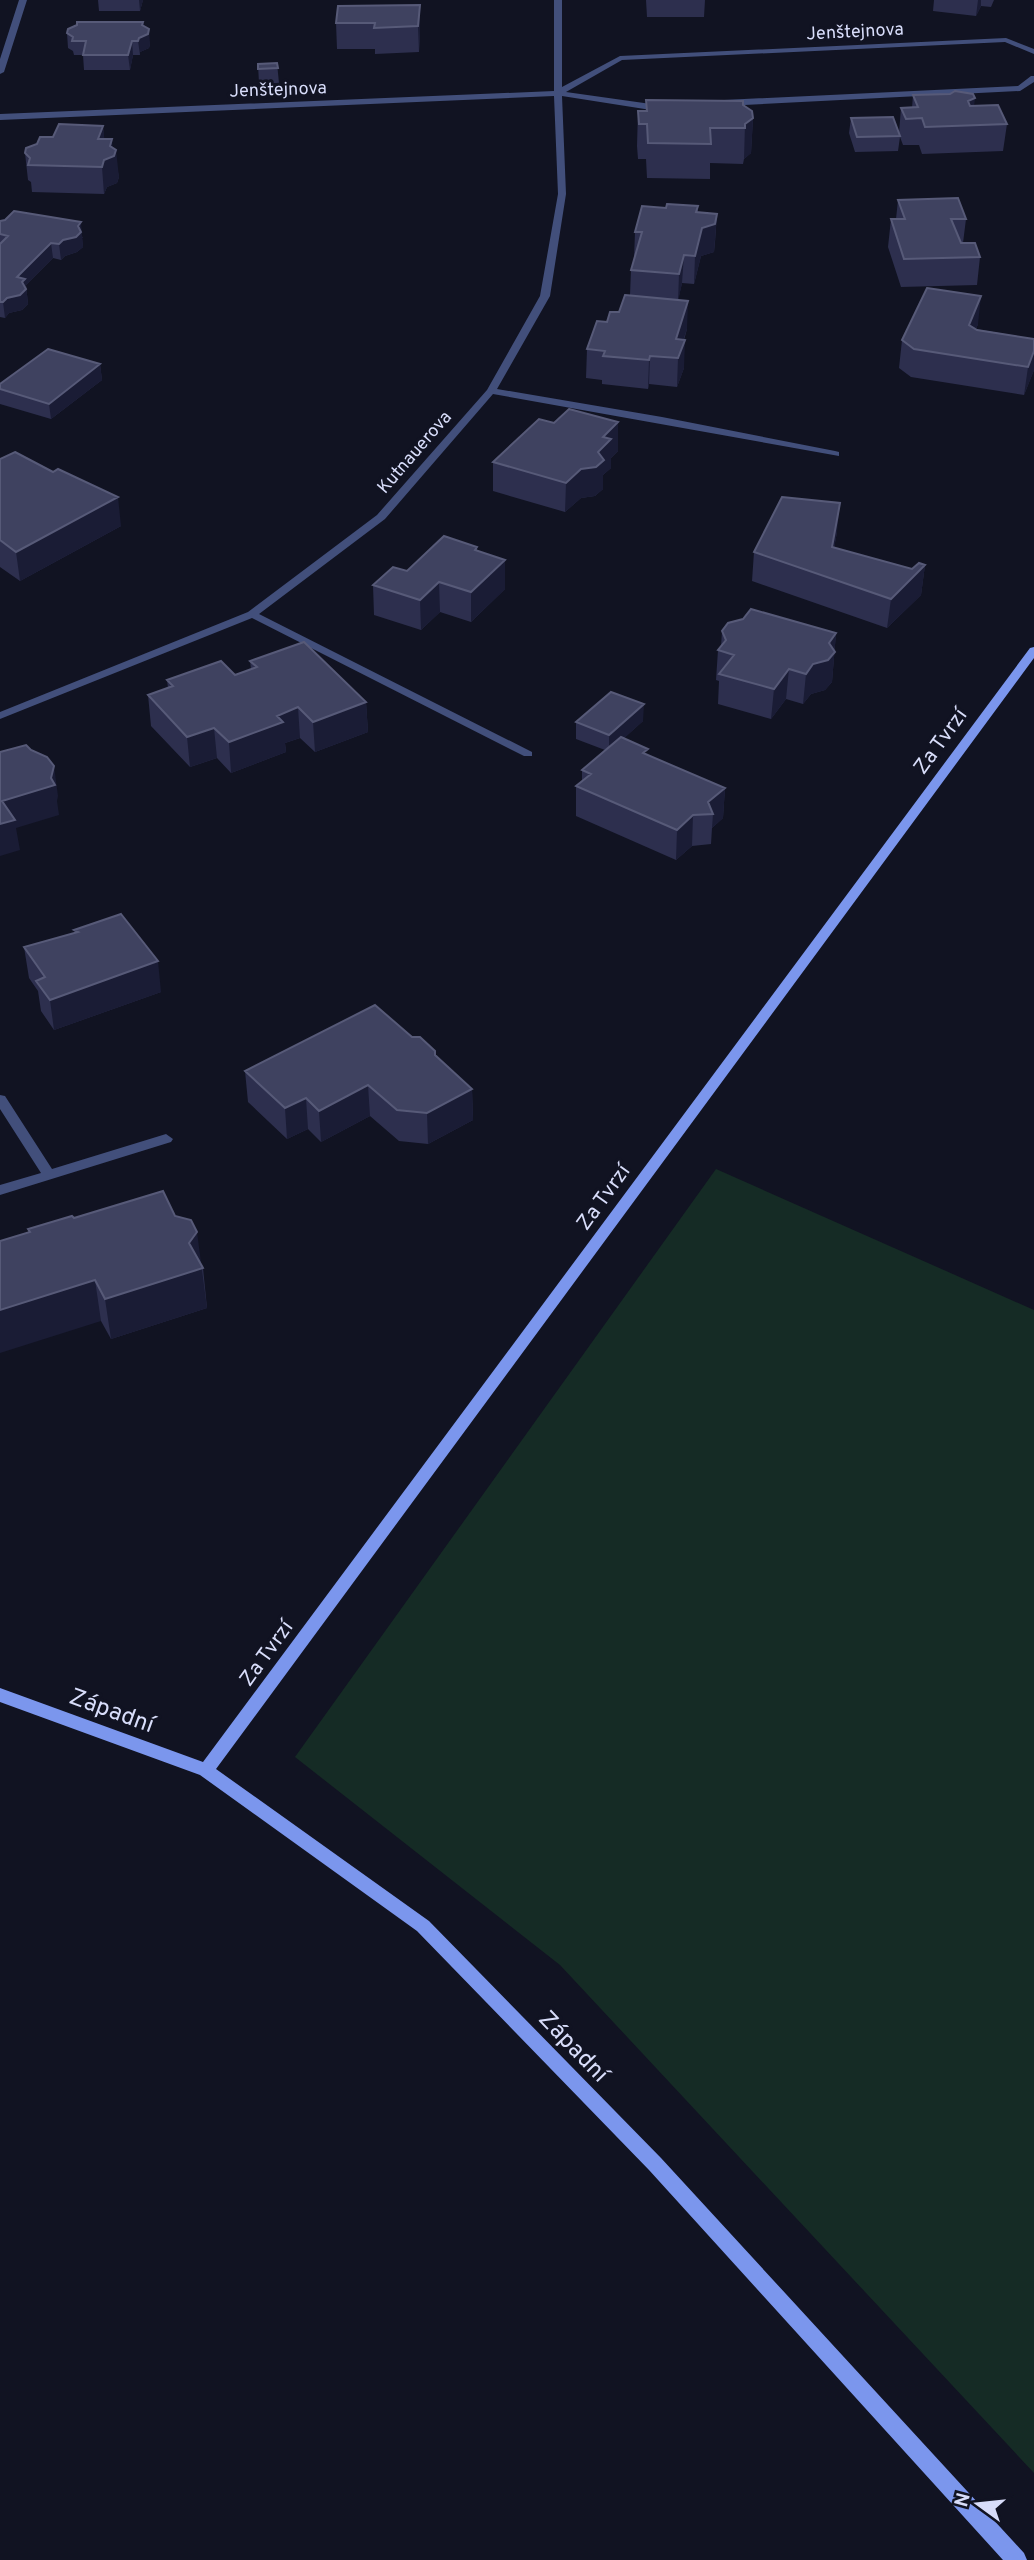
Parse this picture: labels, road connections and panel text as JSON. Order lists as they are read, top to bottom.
{
  "streets": {
    "street": [
      "Jenštejnova",
      "Kutnauerova",
      "Za Tvrzí",
      "Západní"
    ]
  },
  "crossings": [
    ["Jenštejnova", "Kutnauerova"],
    ["Za Tvrzí", "Západní"]
  ],
  "north": "left"
}
